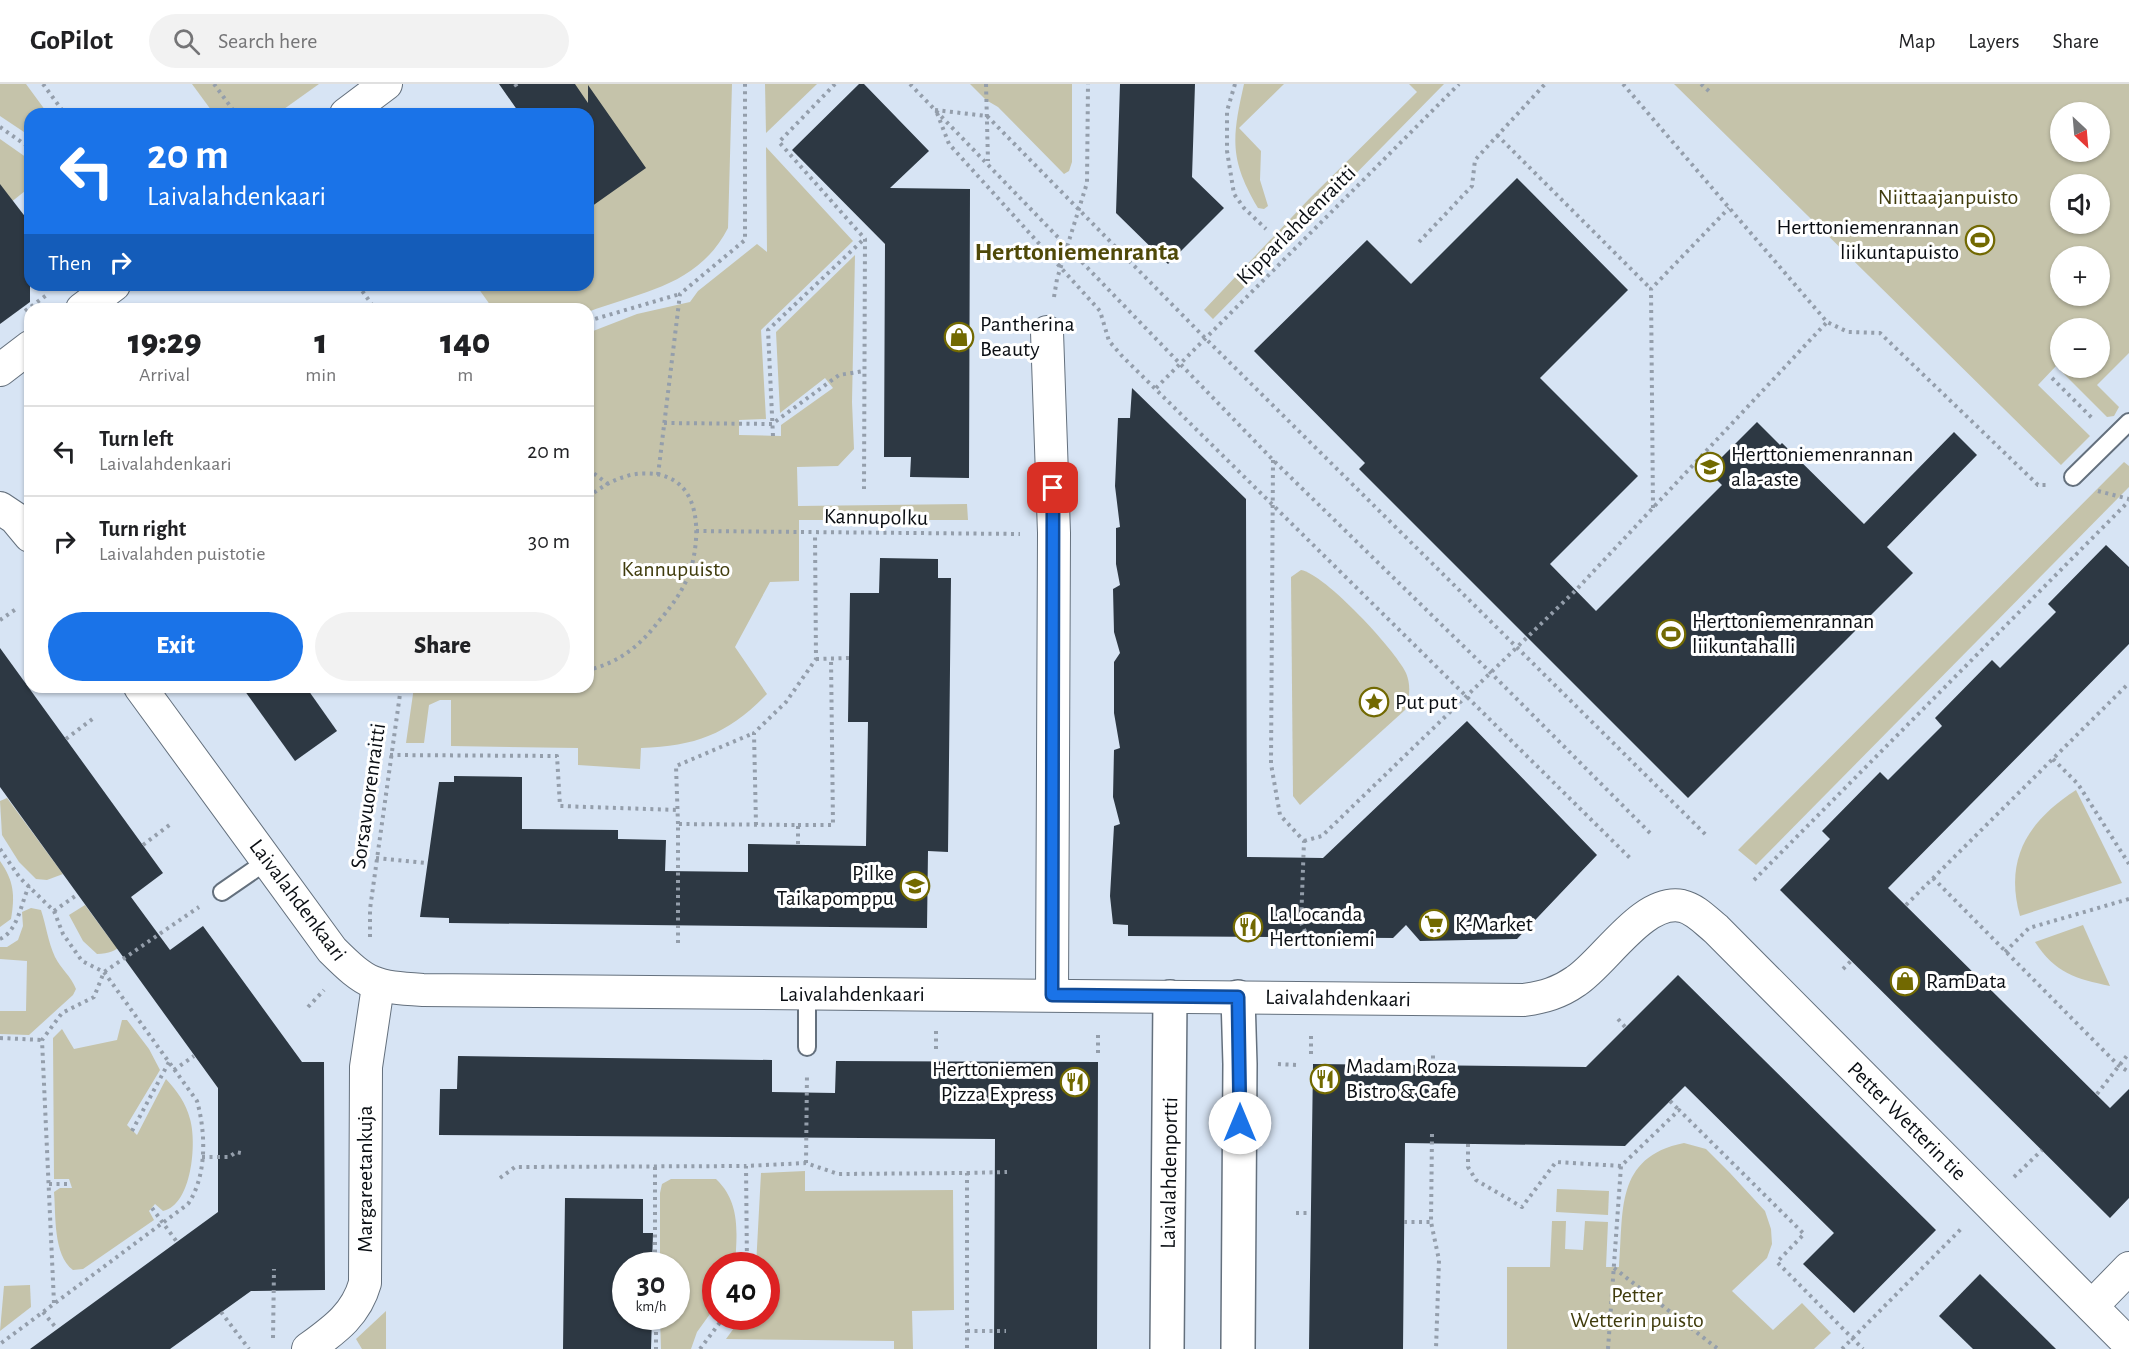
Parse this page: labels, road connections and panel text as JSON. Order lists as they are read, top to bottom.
{
  "streets": {
    "street": [
      "Laivalahdenkaari",
      "Petter Wetterin tie",
      "Laivalahdenportti",
      "Margareetankuja"
    ],
    "path": ["Kipparlahdenraitti", "Kannupolku", "Sorsavuorenraitti"]
  },
  "crossings": [
    ["Laivalahdenkaari", "Petter Wetterin tie"],
    ["Laivalahdenkaari", "Laivalahdenportti"],
    ["Laivalahdenkaari", "Margareetankuja"]
  ],
  "districts": ["Herttoniemenranta"],
  "parks": ["Niittaajanpuisto", "Kannupuisto", "Petter Wetterin puisto"],
  "places": {
    "sports": ["Herttoniemenrannan liikuntapuisto", "Herttoniemenrannan liikuntahalli"],
    "shop": ["Pantherina Beauty", "RamData"],
    "school or university": ["Herttoniemenrannan ala-aste", "Pilke Taikapomppu"],
    "place": ["Put put"],
    "supermarket": ["K-Market"],
    "restaurant": ["La Locanda Herttoniemi", "Madam Roza Bistro & Cafe", "Herttoniemen Pizza Express"]
  },
  "north": "bottom right",
  "page": {
    "header": "GoPilot",
    "search": "Search here",
    "nav": ["Map", "Layers", "Share"],
    "map_buttons": ["+", "−"],
    "turn": ["20 m", "Laivalahdenkaari"],
    "then": "Then",
    "eta": [
      "19:29",
      "Arrival",
      "1",
      "min",
      "140",
      "m"
    ],
    "list": [
      {
        "name": "Turn left",
        "note": "Laivalahdenkaari",
        "value": "20 m"
      },
      {
        "name": "Turn right",
        "note": "Laivalahden puistotie",
        "value": "30 m"
      }
    ],
    "buttons": ["Exit", "Share"],
    "speed": "30 km/h",
    "limit": "40"
  }
}
